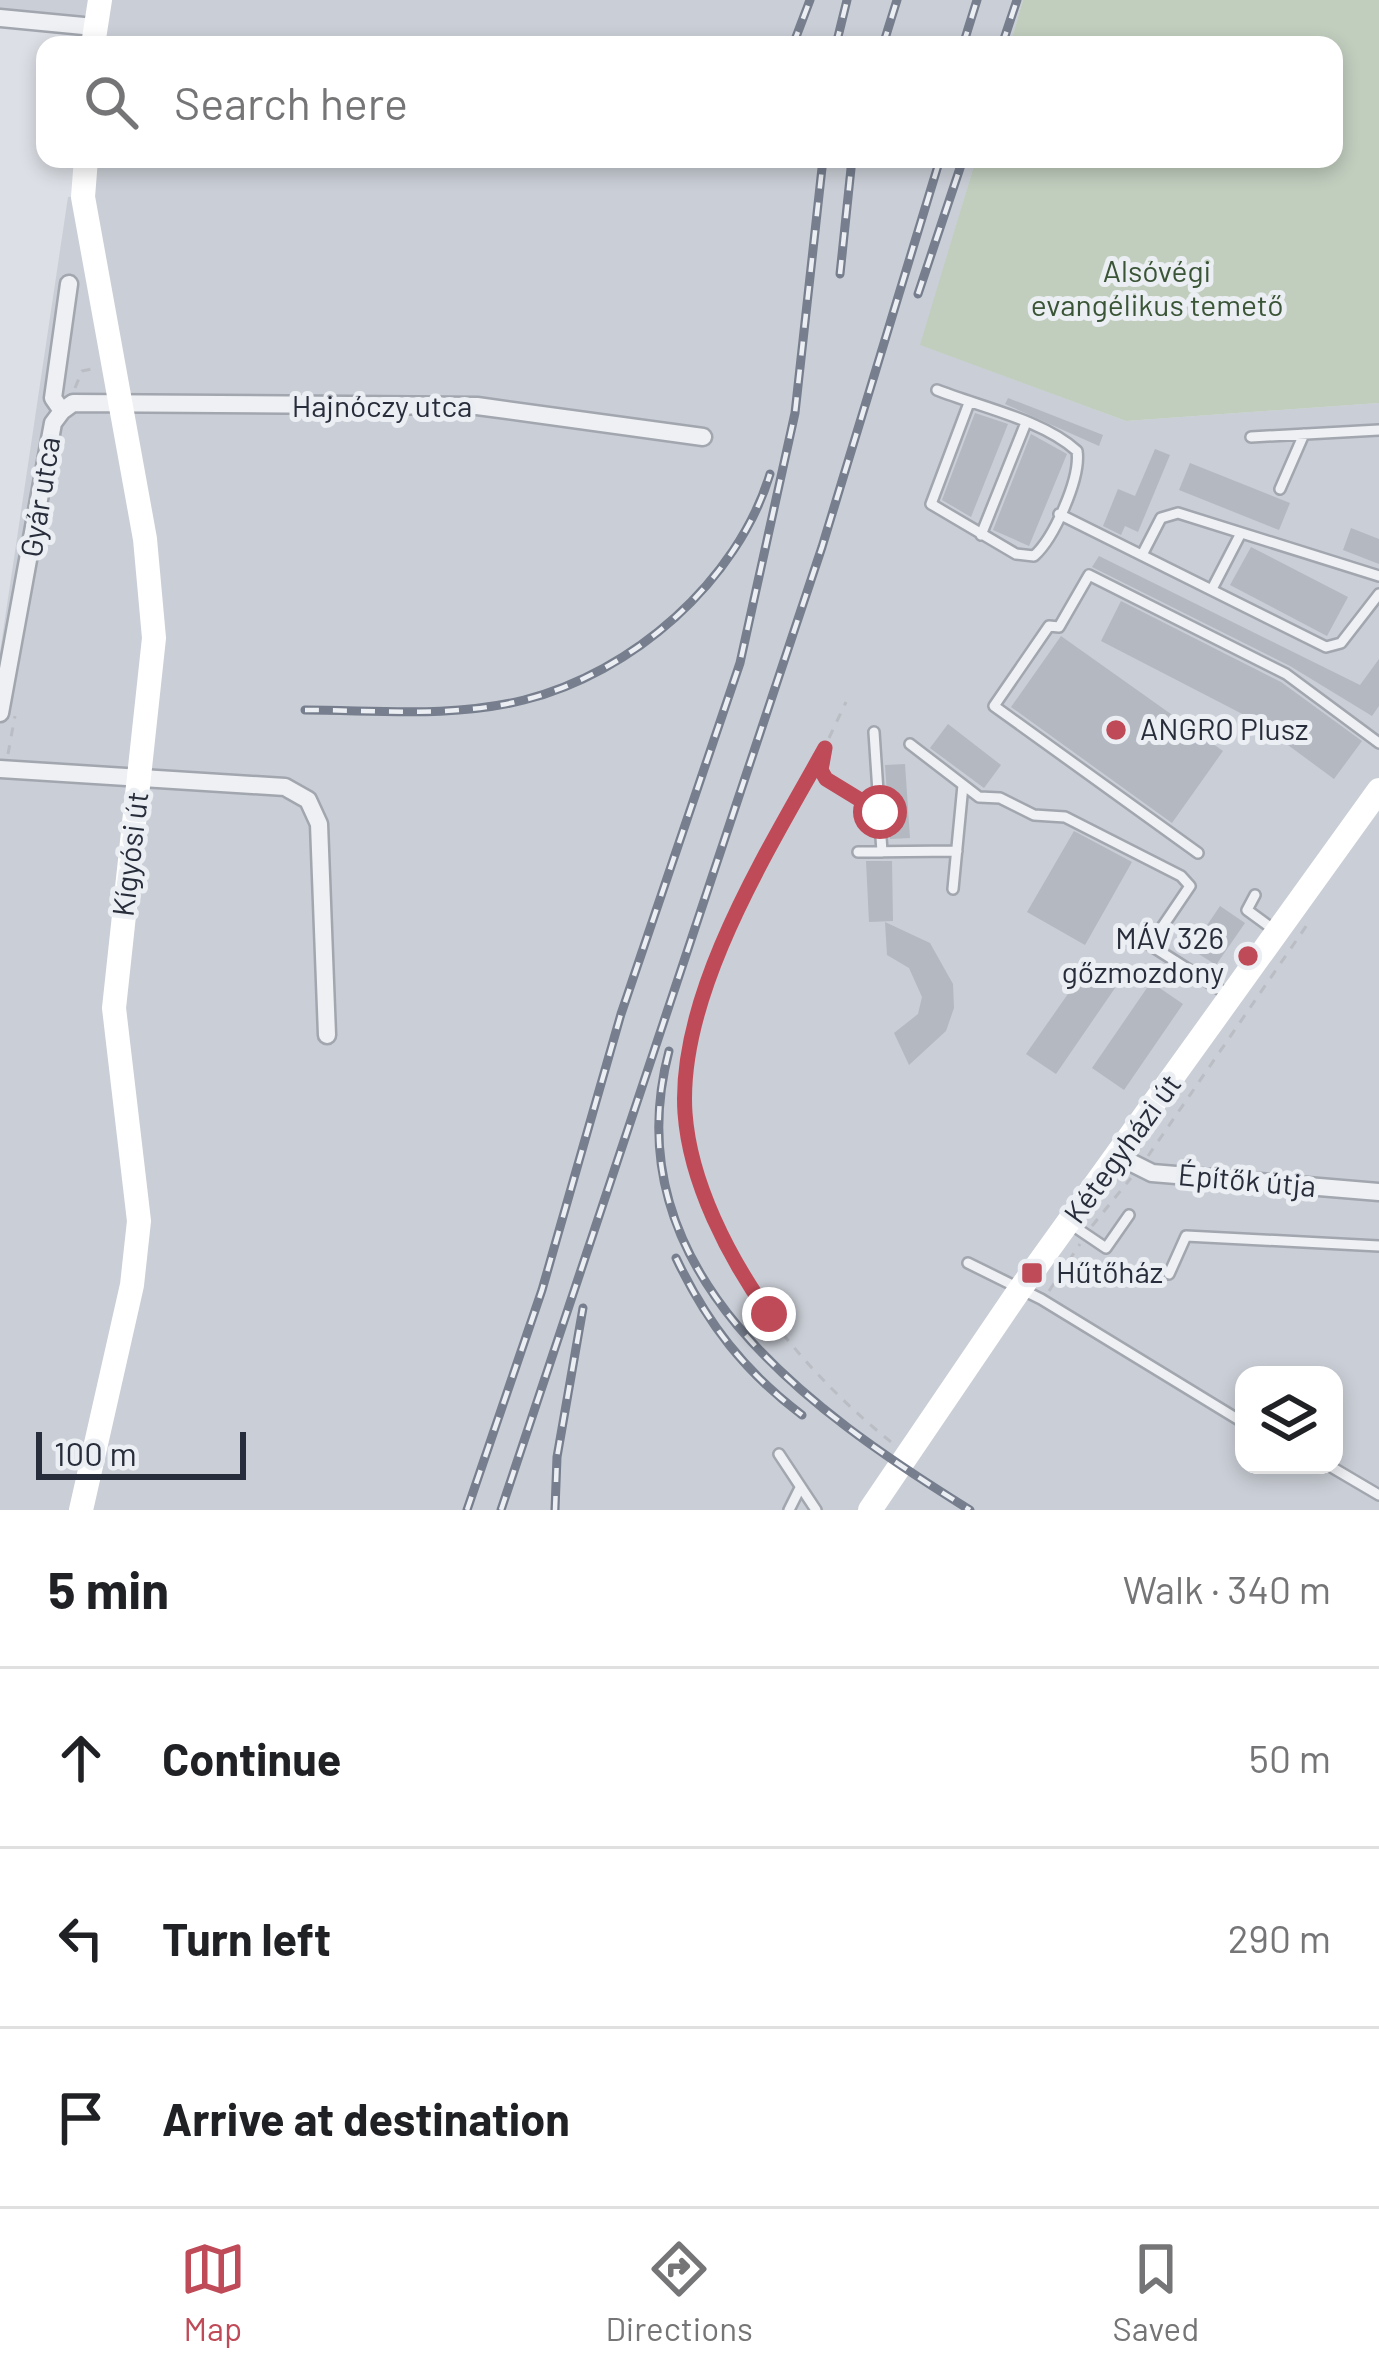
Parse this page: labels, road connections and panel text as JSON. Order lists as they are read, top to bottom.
{
  "streets": {
    "main road": ["Kígyósi út", "Kétegyházi út"],
    "street": ["Hajnóczy utca", "Gyár utca", "Építők útja"]
  },
  "crossings": [
    ["Hajnóczy utca", "Gyár utca"],
    ["Hajnóczy utca", "Kígyósi út"],
    ["Kétegyházi út", "Építők útja"]
  ],
  "parks": ["Alsóvégi evangélikus temető"],
  "places": {
    "other": ["ANGRO Plusz", "MÁV 326 gőzmozdony"],
    "transit": ["Hűtőház"]
  },
  "scale_bar": "100 m",
  "page": {
    "search": "Search here",
    "scale": "100 m",
    "heading": ["5 min", "Walk · 340 m"],
    "list": [
      ["Continue", "50 m"],
      ["Turn left", "290 m"],
      "Arrive at destination"
    ],
    "nav": ["Map", "Directions", "Saved"]
  }
}
